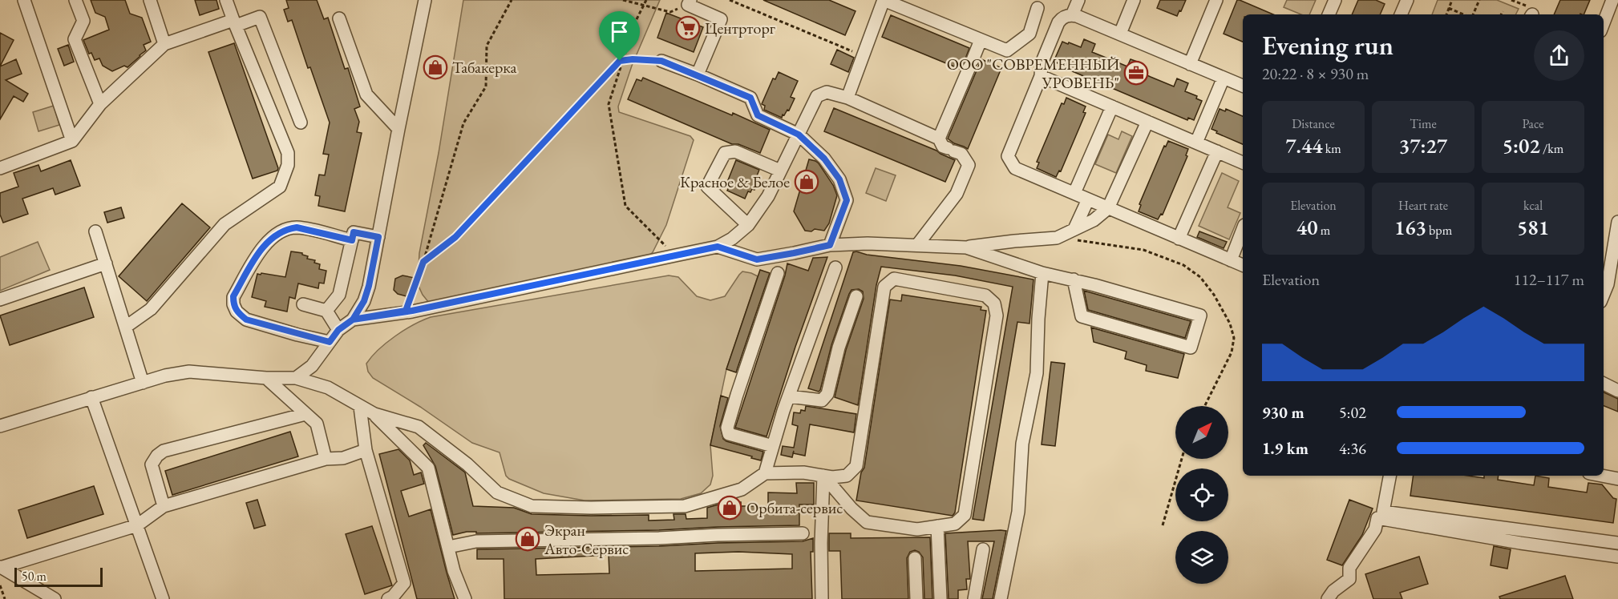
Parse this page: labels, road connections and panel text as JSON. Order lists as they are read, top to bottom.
{
  "places": {
    "supermarket": ["Центрторг"],
    "shop": [
      "Табакерка",
      "Красное & Белое",
      "Орбита-сервис",
      "Экран Авто-Сервис"
    ],
    "office": ["ООО \"СОВРЕМЕННЫЙ УРОВЕНЬ\""]
  },
  "scale_bar": "50 m",
  "north": "top right",
  "page": {
    "heading": ["Evening run", "20:22 · 8 × 930 m"],
    "stats": [
      ["Distance", "7.44 km"],
      ["Time", "37:27"],
      ["Pace", "5:02 /km"],
      ["Elevation", "40 m"],
      ["Heart rate", "163 bpm"],
      ["kcal", "581"]
    ],
    "chart": ["Elevation", "112–117 m"],
    "list": [
      {
        "name": "930 m",
        "note": "5:02"
      },
      {
        "name": "1.9 km",
        "note": "4:36"
      }
    ],
    "scale": "50 m"
  }
}
